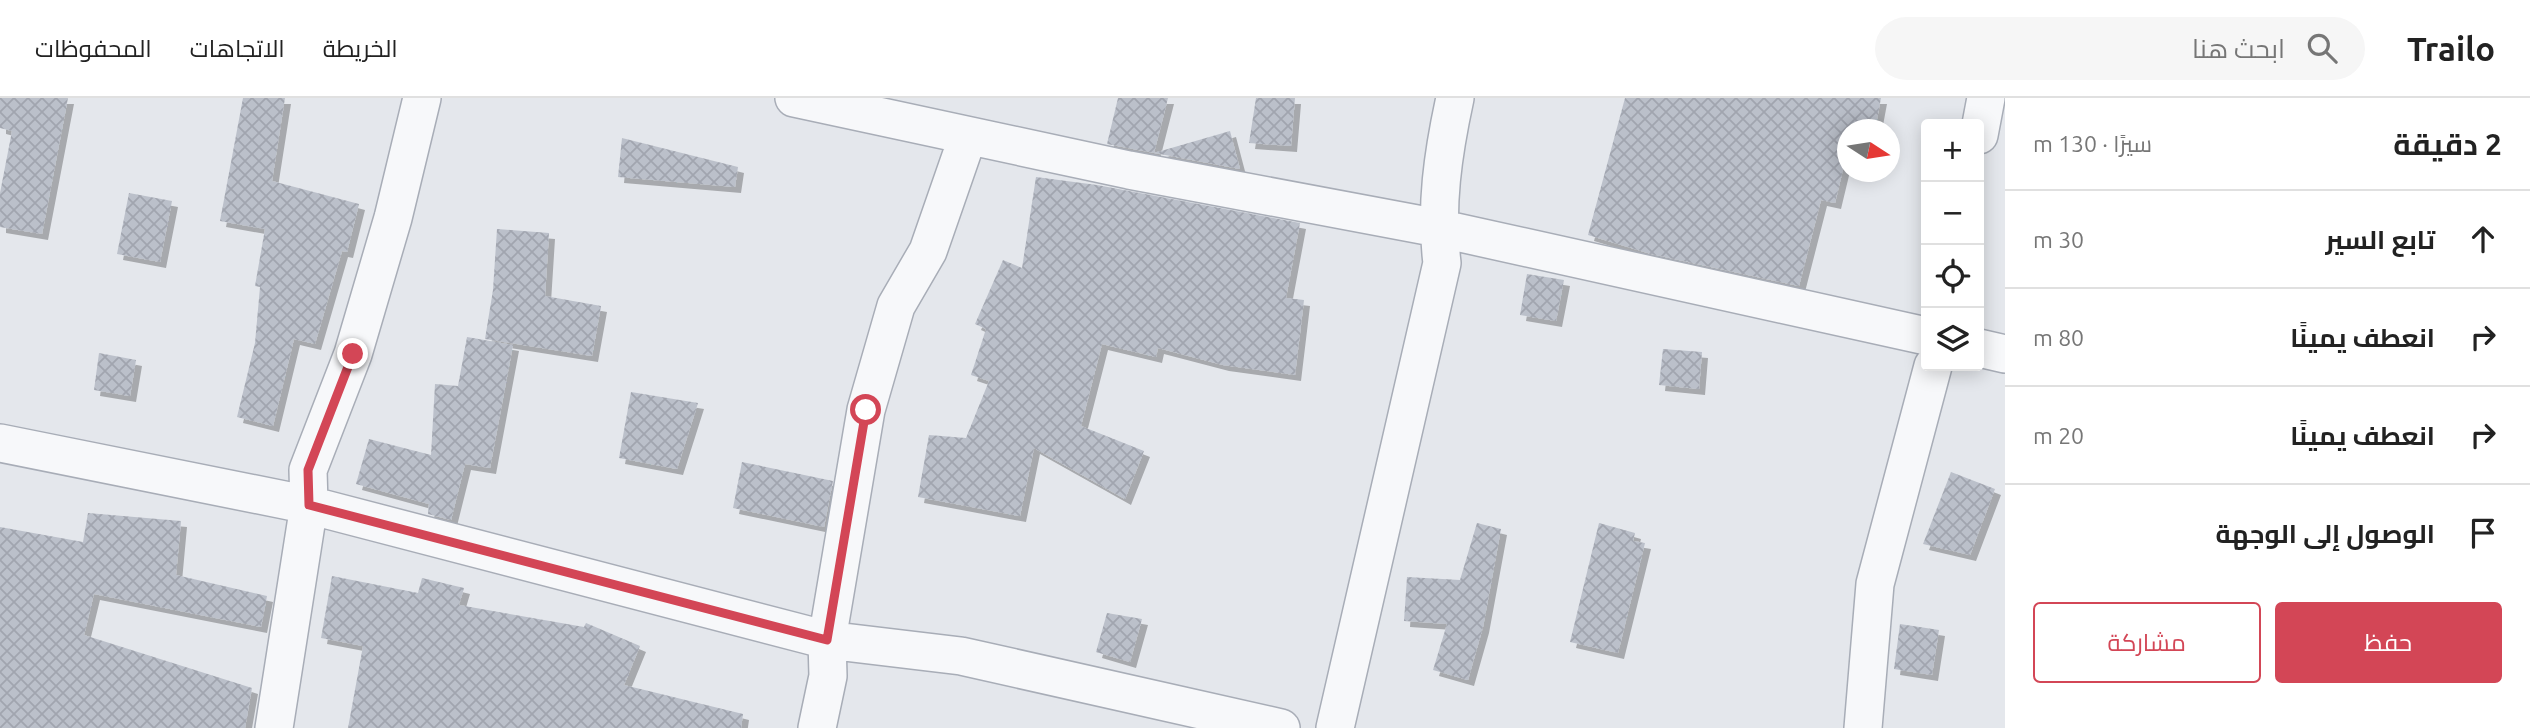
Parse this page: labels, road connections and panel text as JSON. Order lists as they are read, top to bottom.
{
  "north": "right",
  "page": {
    "header": "Trailo",
    "search": "ابحث هنا",
    "nav": ["الخريطة", "الاتجاهات", "المحفوظات"],
    "heading": ["2 دقيقة", "سيرًا · 130 m"],
    "map_buttons": ["+", "−"],
    "list": [
      ["تابع السير", "30 m"],
      ["انعطف يمينًا", "80 m"],
      ["انعطف يمينًا", "20 m"],
      "الوصول إلى الوجهة"
    ],
    "buttons": ["حفظ", "مشاركة"]
  }
}
